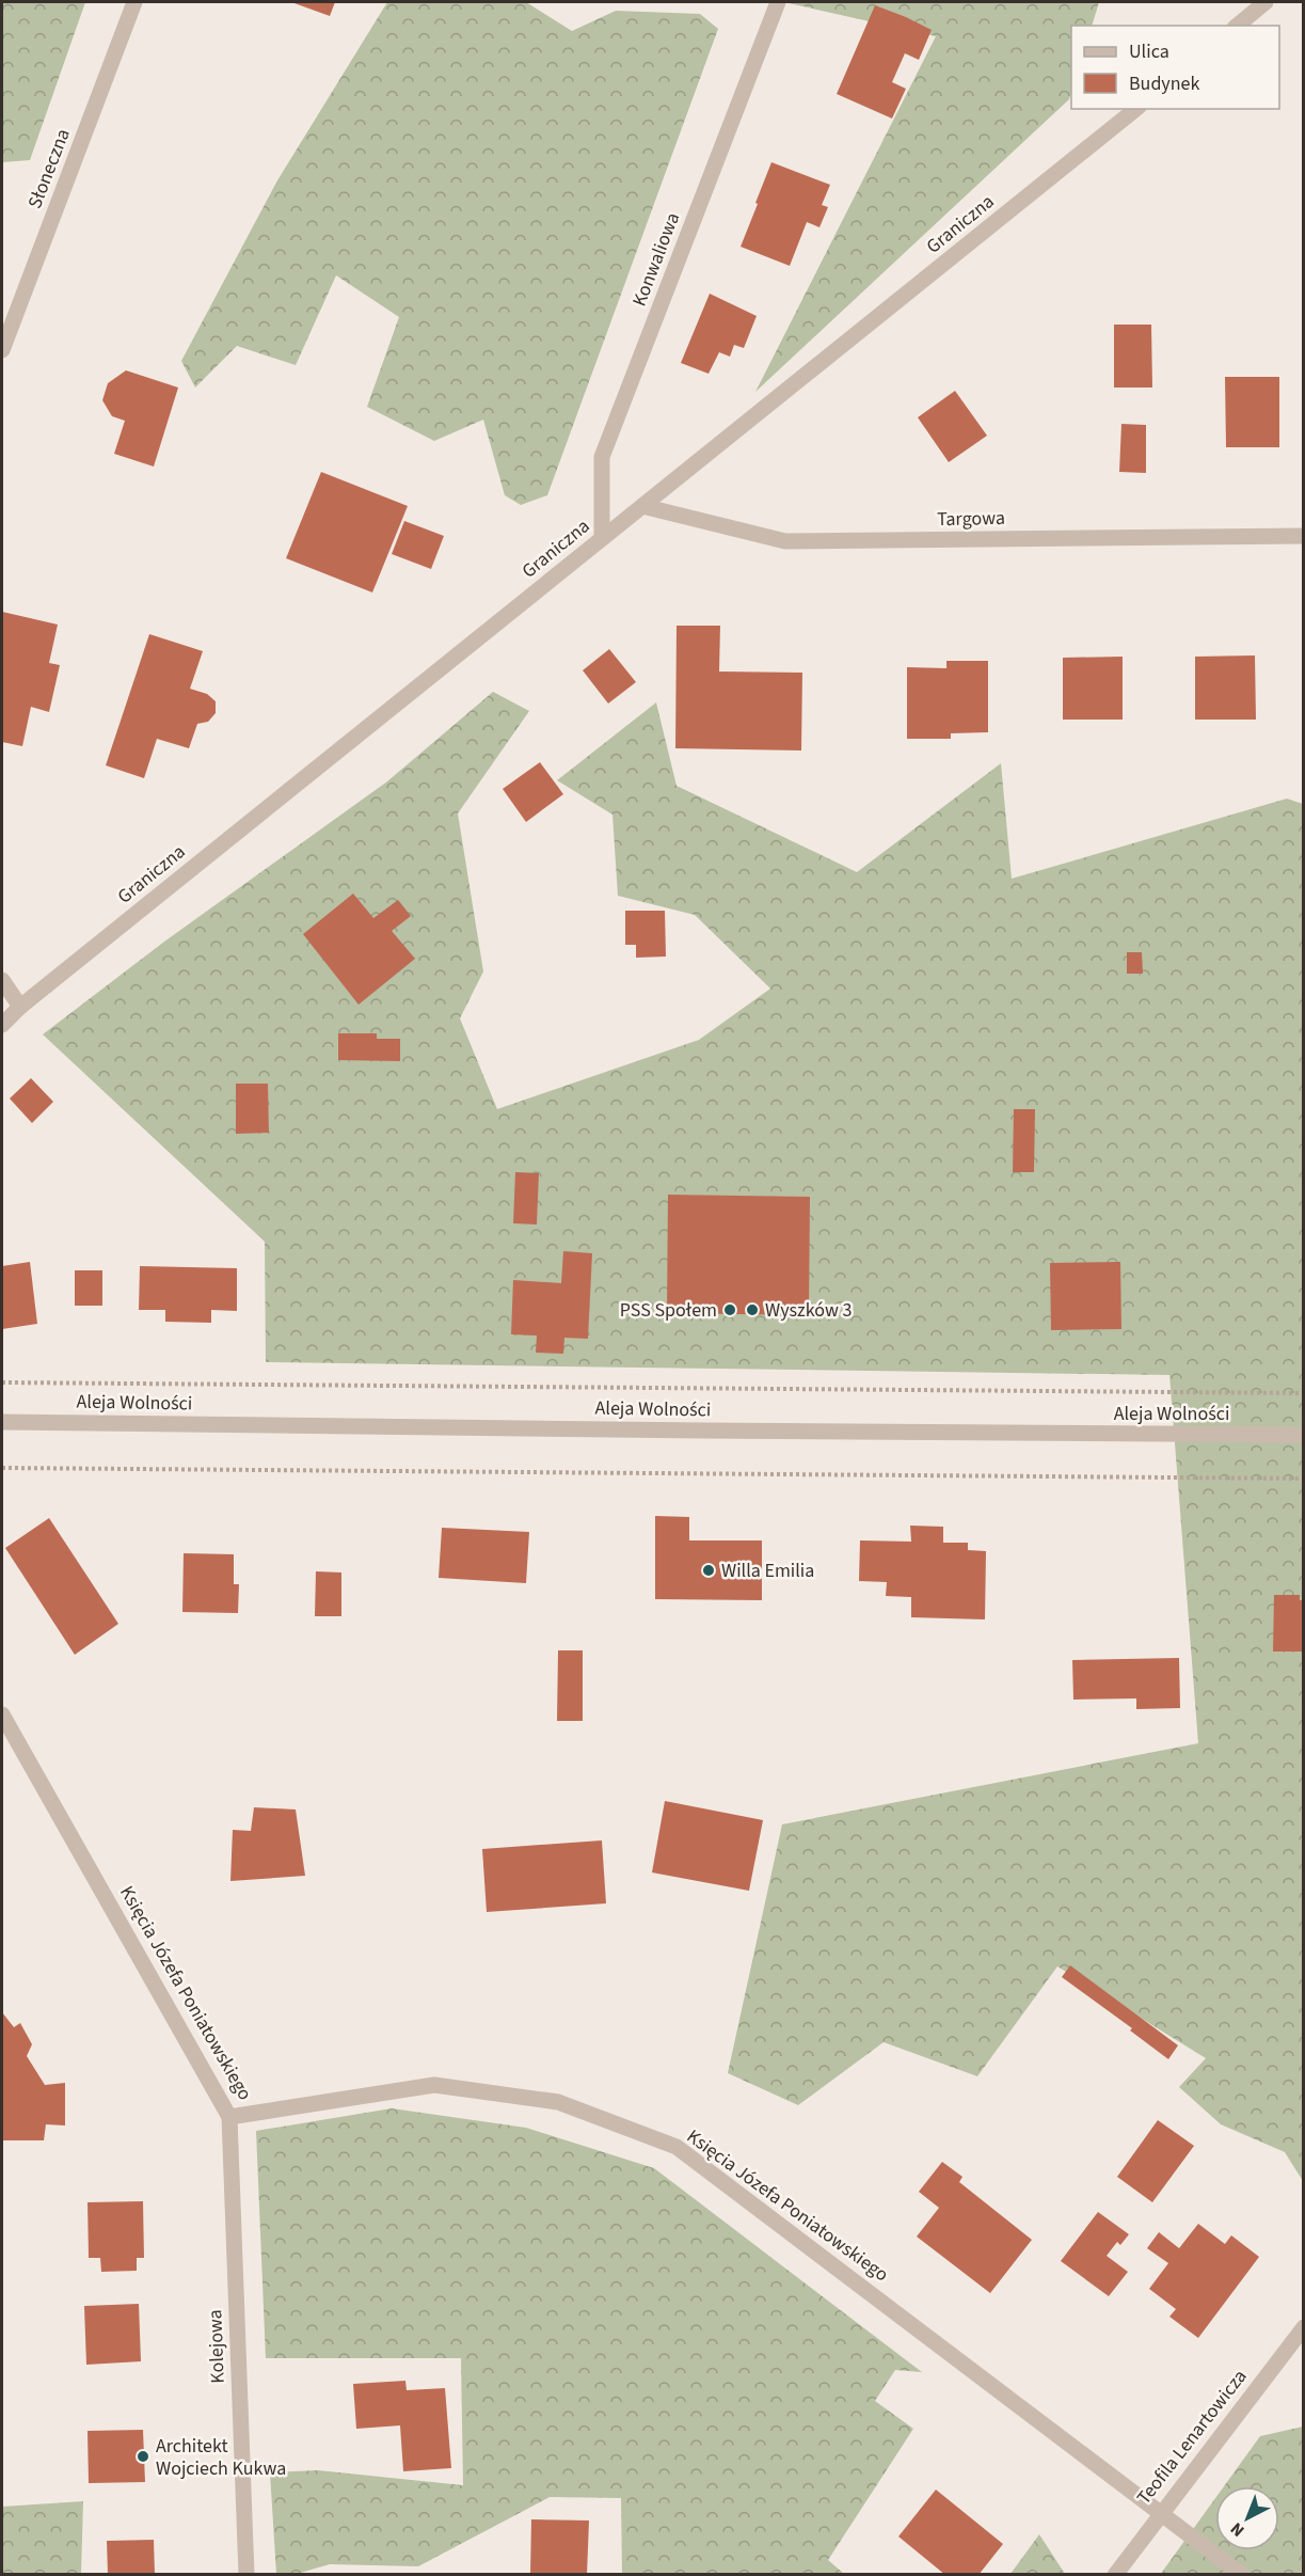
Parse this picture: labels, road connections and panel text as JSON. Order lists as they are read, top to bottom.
{
  "streets": {
    "street": [
      "Słoneczna",
      "Graniczna",
      "Konwaliowa",
      "Targowa",
      "Aleja Wolności",
      "Księcia Józefa Poniatowskiego",
      "Kolejowa",
      "Teofila Lenartowicza"
    ]
  },
  "crossings": [
    ["Graniczna", "Konwaliowa"],
    ["Graniczna", "Targowa"],
    ["Księcia Józefa Poniatowskiego", "Kolejowa"],
    ["Księcia Józefa Poniatowskiego", "Teofila Lenartowicza"]
  ],
  "places": [
    "PSS Społem",
    "Wyszków 3",
    "Willa Emilia",
    "Architekt Wojciech Kukwa"
  ],
  "legend": ["Ulica", "Budynek"],
  "north": "bottom left"
}
